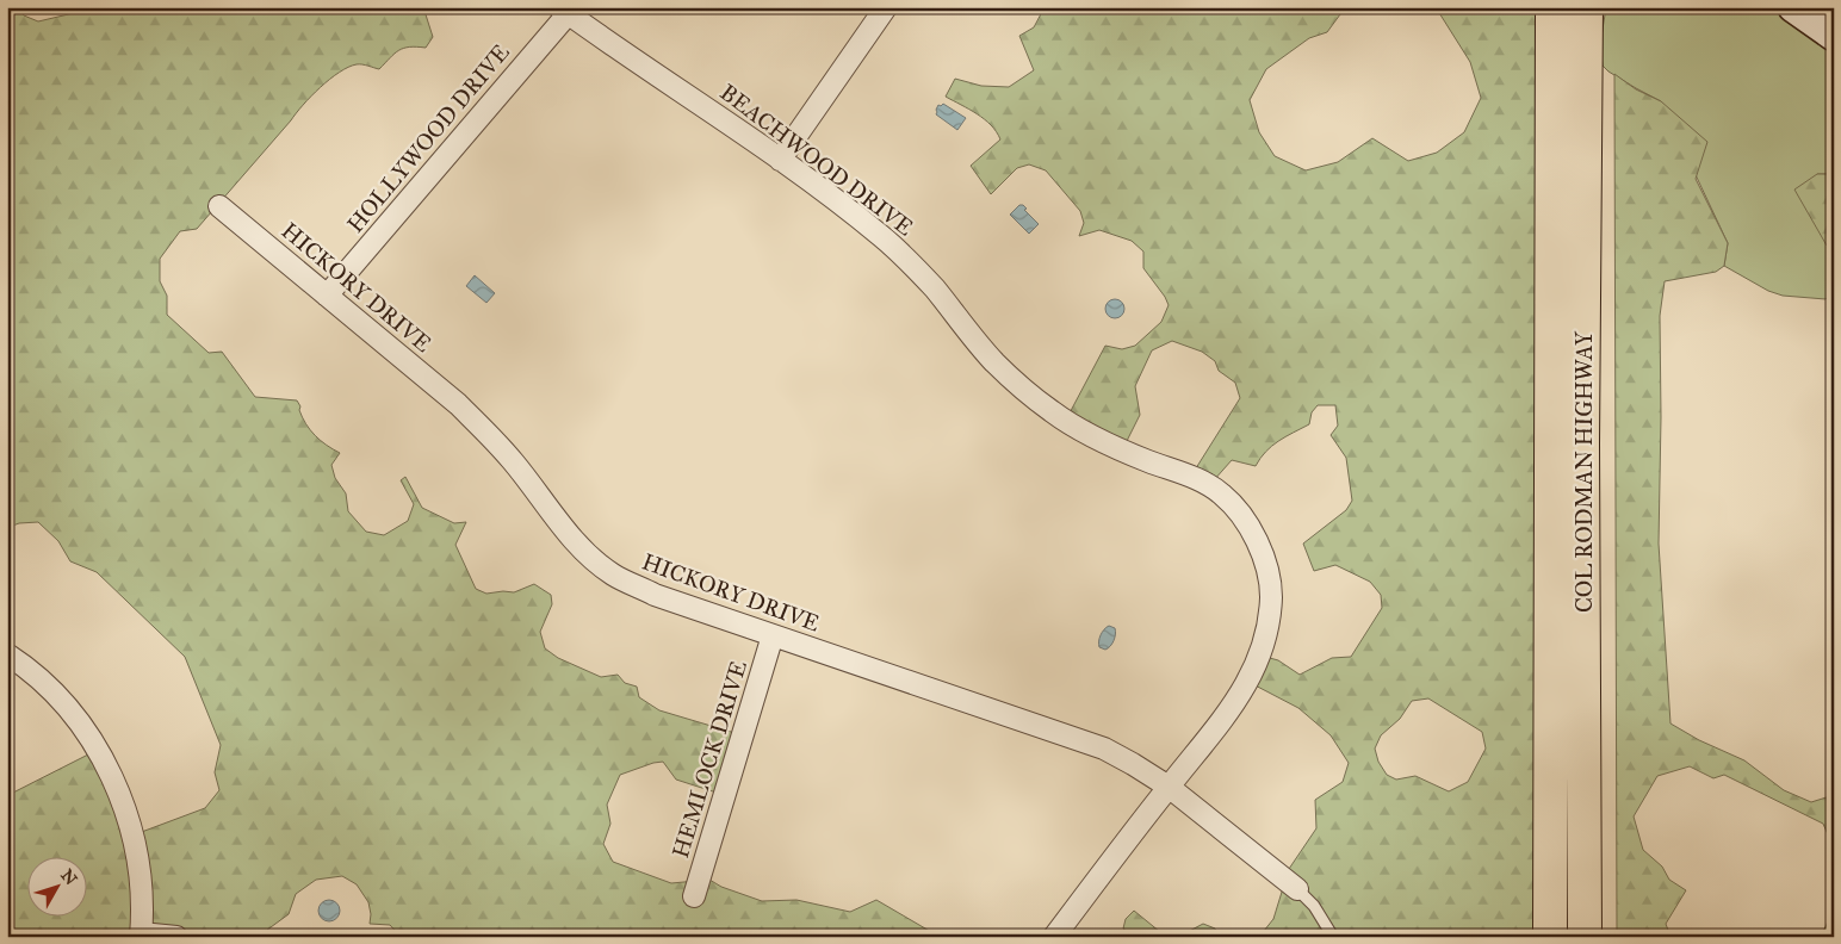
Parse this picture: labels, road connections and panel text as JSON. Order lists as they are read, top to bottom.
{
  "streets": {
    "highway": ["COL RODMAN HIGHWAY"],
    "street": [
      "HOLLYWOOD DRIVE",
      "BEACHWOOD DRIVE",
      "HICKORY DRIVE",
      "HEMLOCK DRIVE"
    ]
  },
  "crossings": [
    ["HOLLYWOOD DRIVE", "BEACHWOOD DRIVE"],
    ["HOLLYWOOD DRIVE", "HICKORY DRIVE"],
    ["BEACHWOOD DRIVE", "HICKORY DRIVE"],
    ["HICKORY DRIVE", "HEMLOCK DRIVE"]
  ],
  "north": "top right"
}
